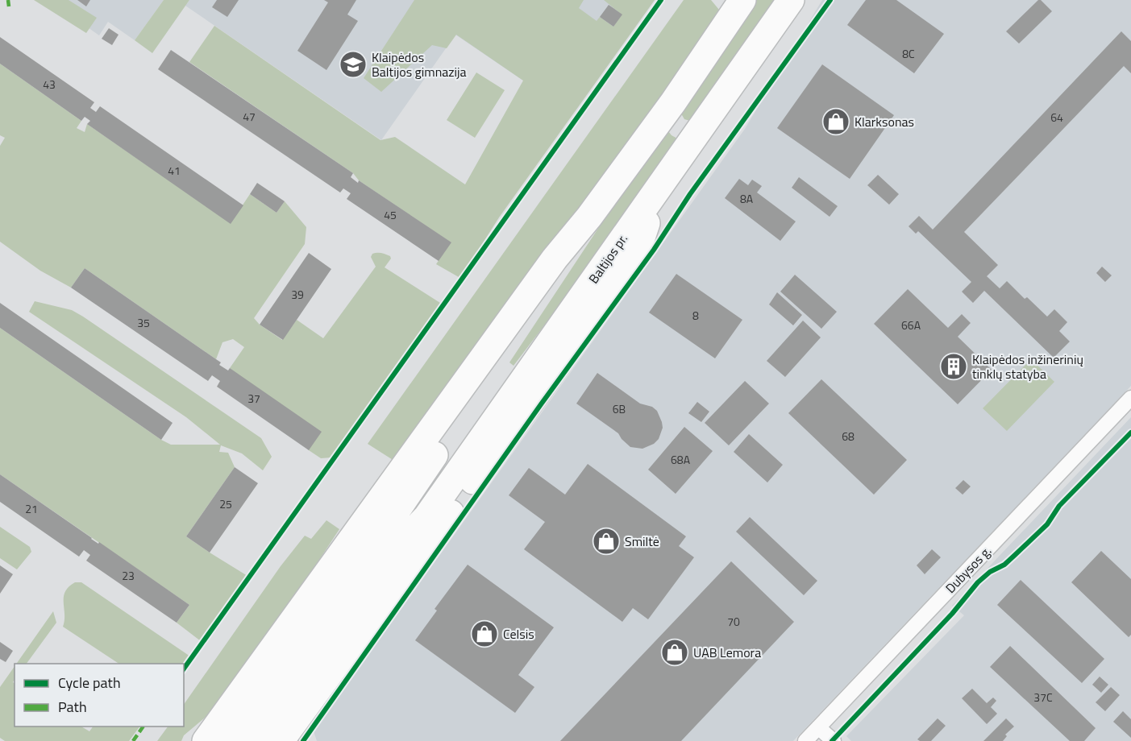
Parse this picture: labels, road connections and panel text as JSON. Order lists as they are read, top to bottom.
{
  "streets": {
    "highway": ["Baltijos pr."],
    "street": ["Dubysos g."]
  },
  "places": {
    "school or university": ["Klaipėdos Baltijos gimnazija"],
    "shop": [
      "Klarksonas",
      "Smiltė",
      "Celsis",
      "UAB Lemora"
    ],
    "building": ["Klaipėdos inžinerinių tinklų statyba"]
  },
  "house_numbers": [
    "8C",
    "43",
    "47",
    "64",
    "41",
    "8A",
    "45",
    "39",
    "8",
    "35",
    "66A",
    "37",
    "6B",
    "68",
    "68A",
    "25",
    "21",
    "23",
    "70",
    "37C"
  ],
  "legend": ["Cycle path", "Path"]
}
